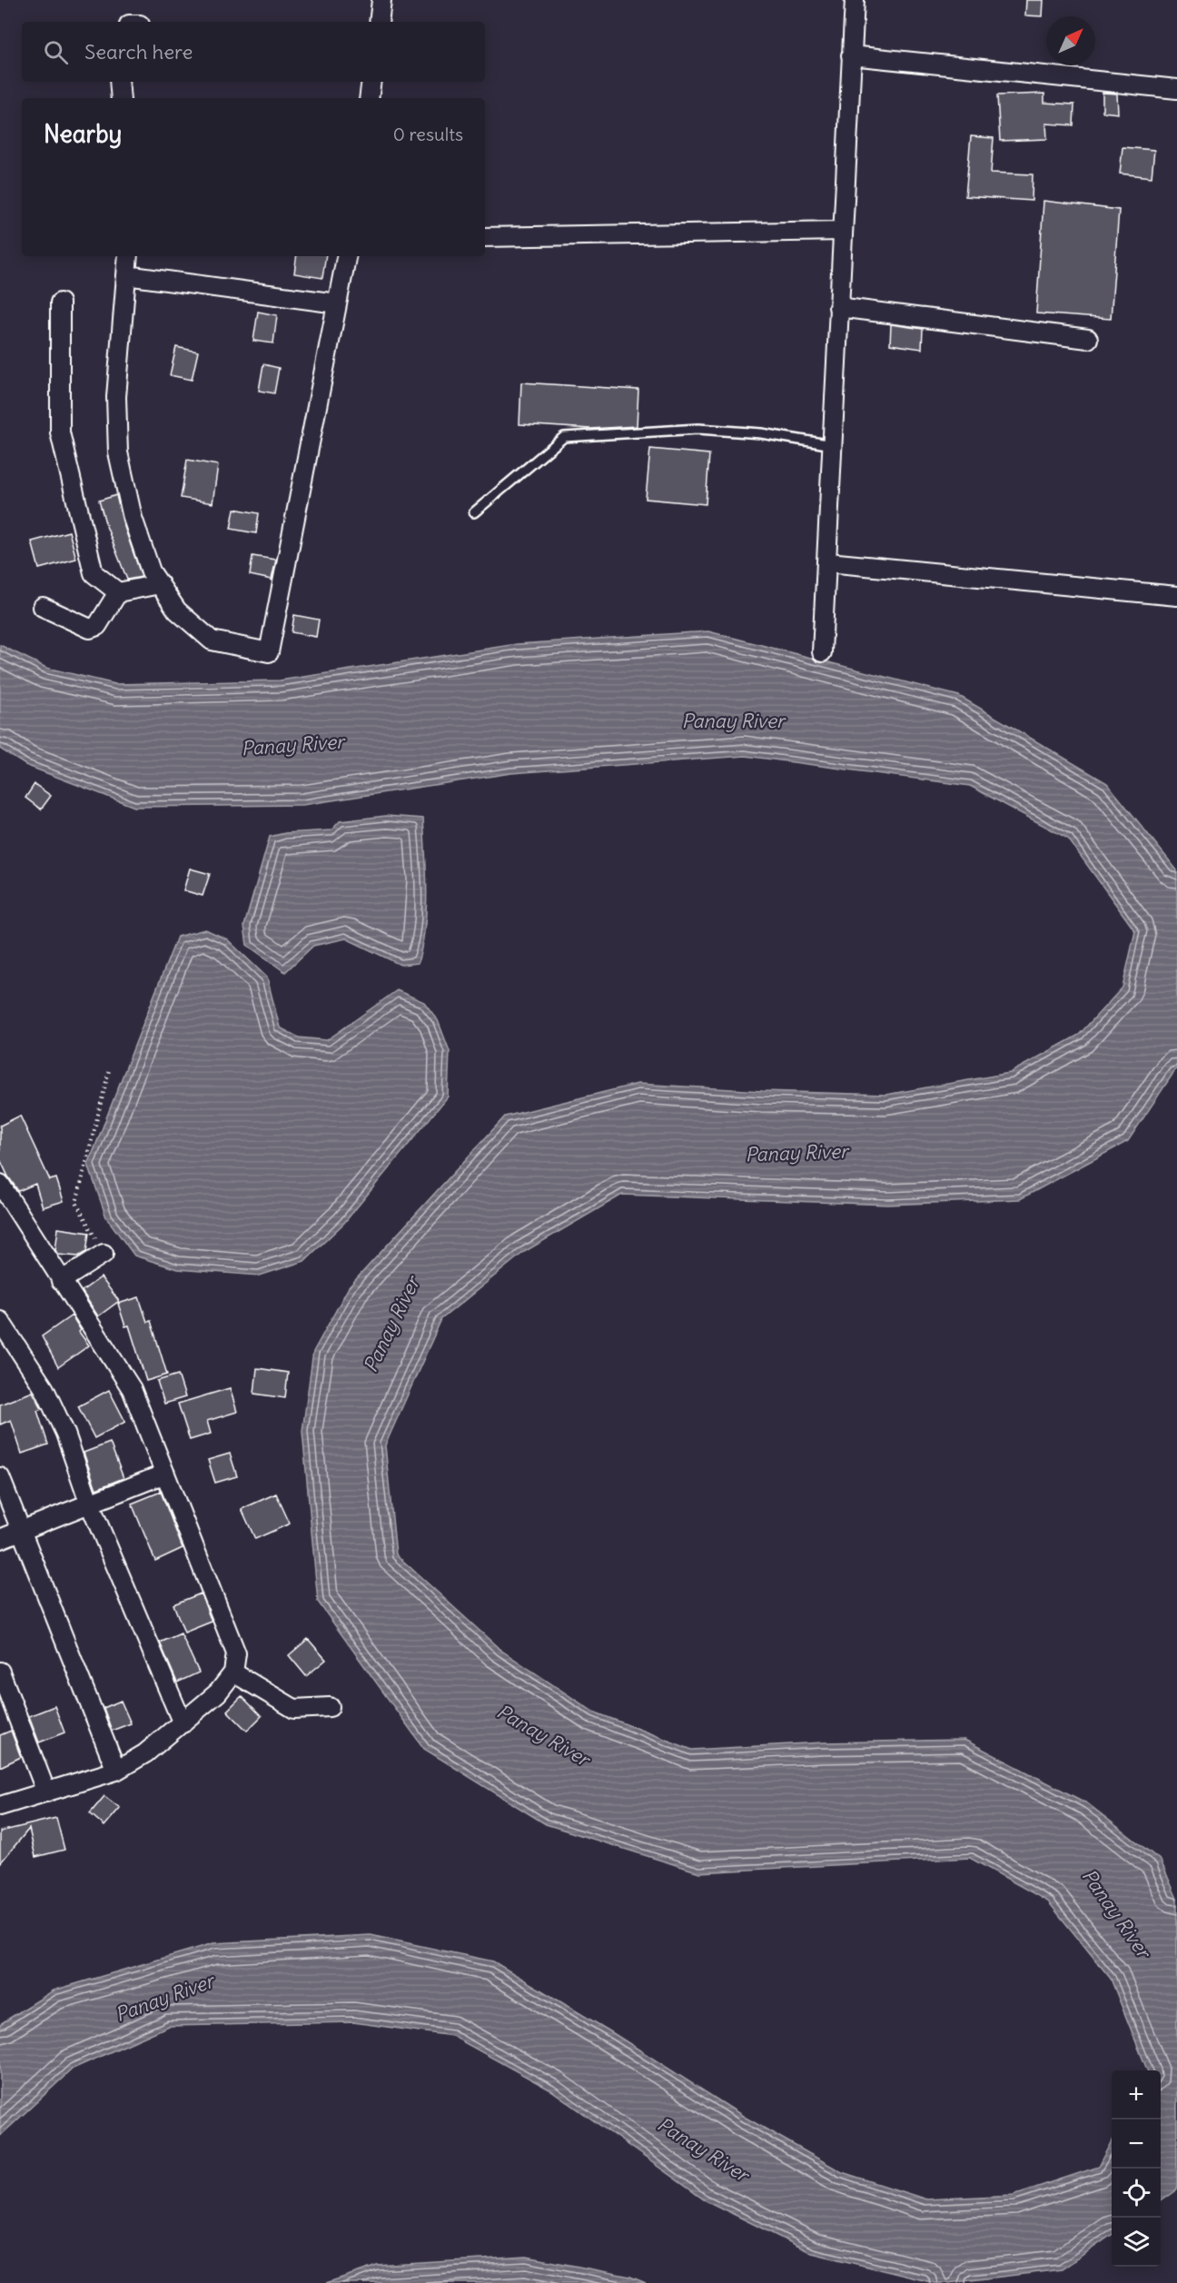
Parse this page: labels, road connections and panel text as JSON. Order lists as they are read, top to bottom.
{
  "water": ["Panay River"],
  "north": "top right",
  "page": {
    "search": "Search here",
    "heading": ["Nearby", "0 results"],
    "map_buttons": ["+", "−"]
  }
}
